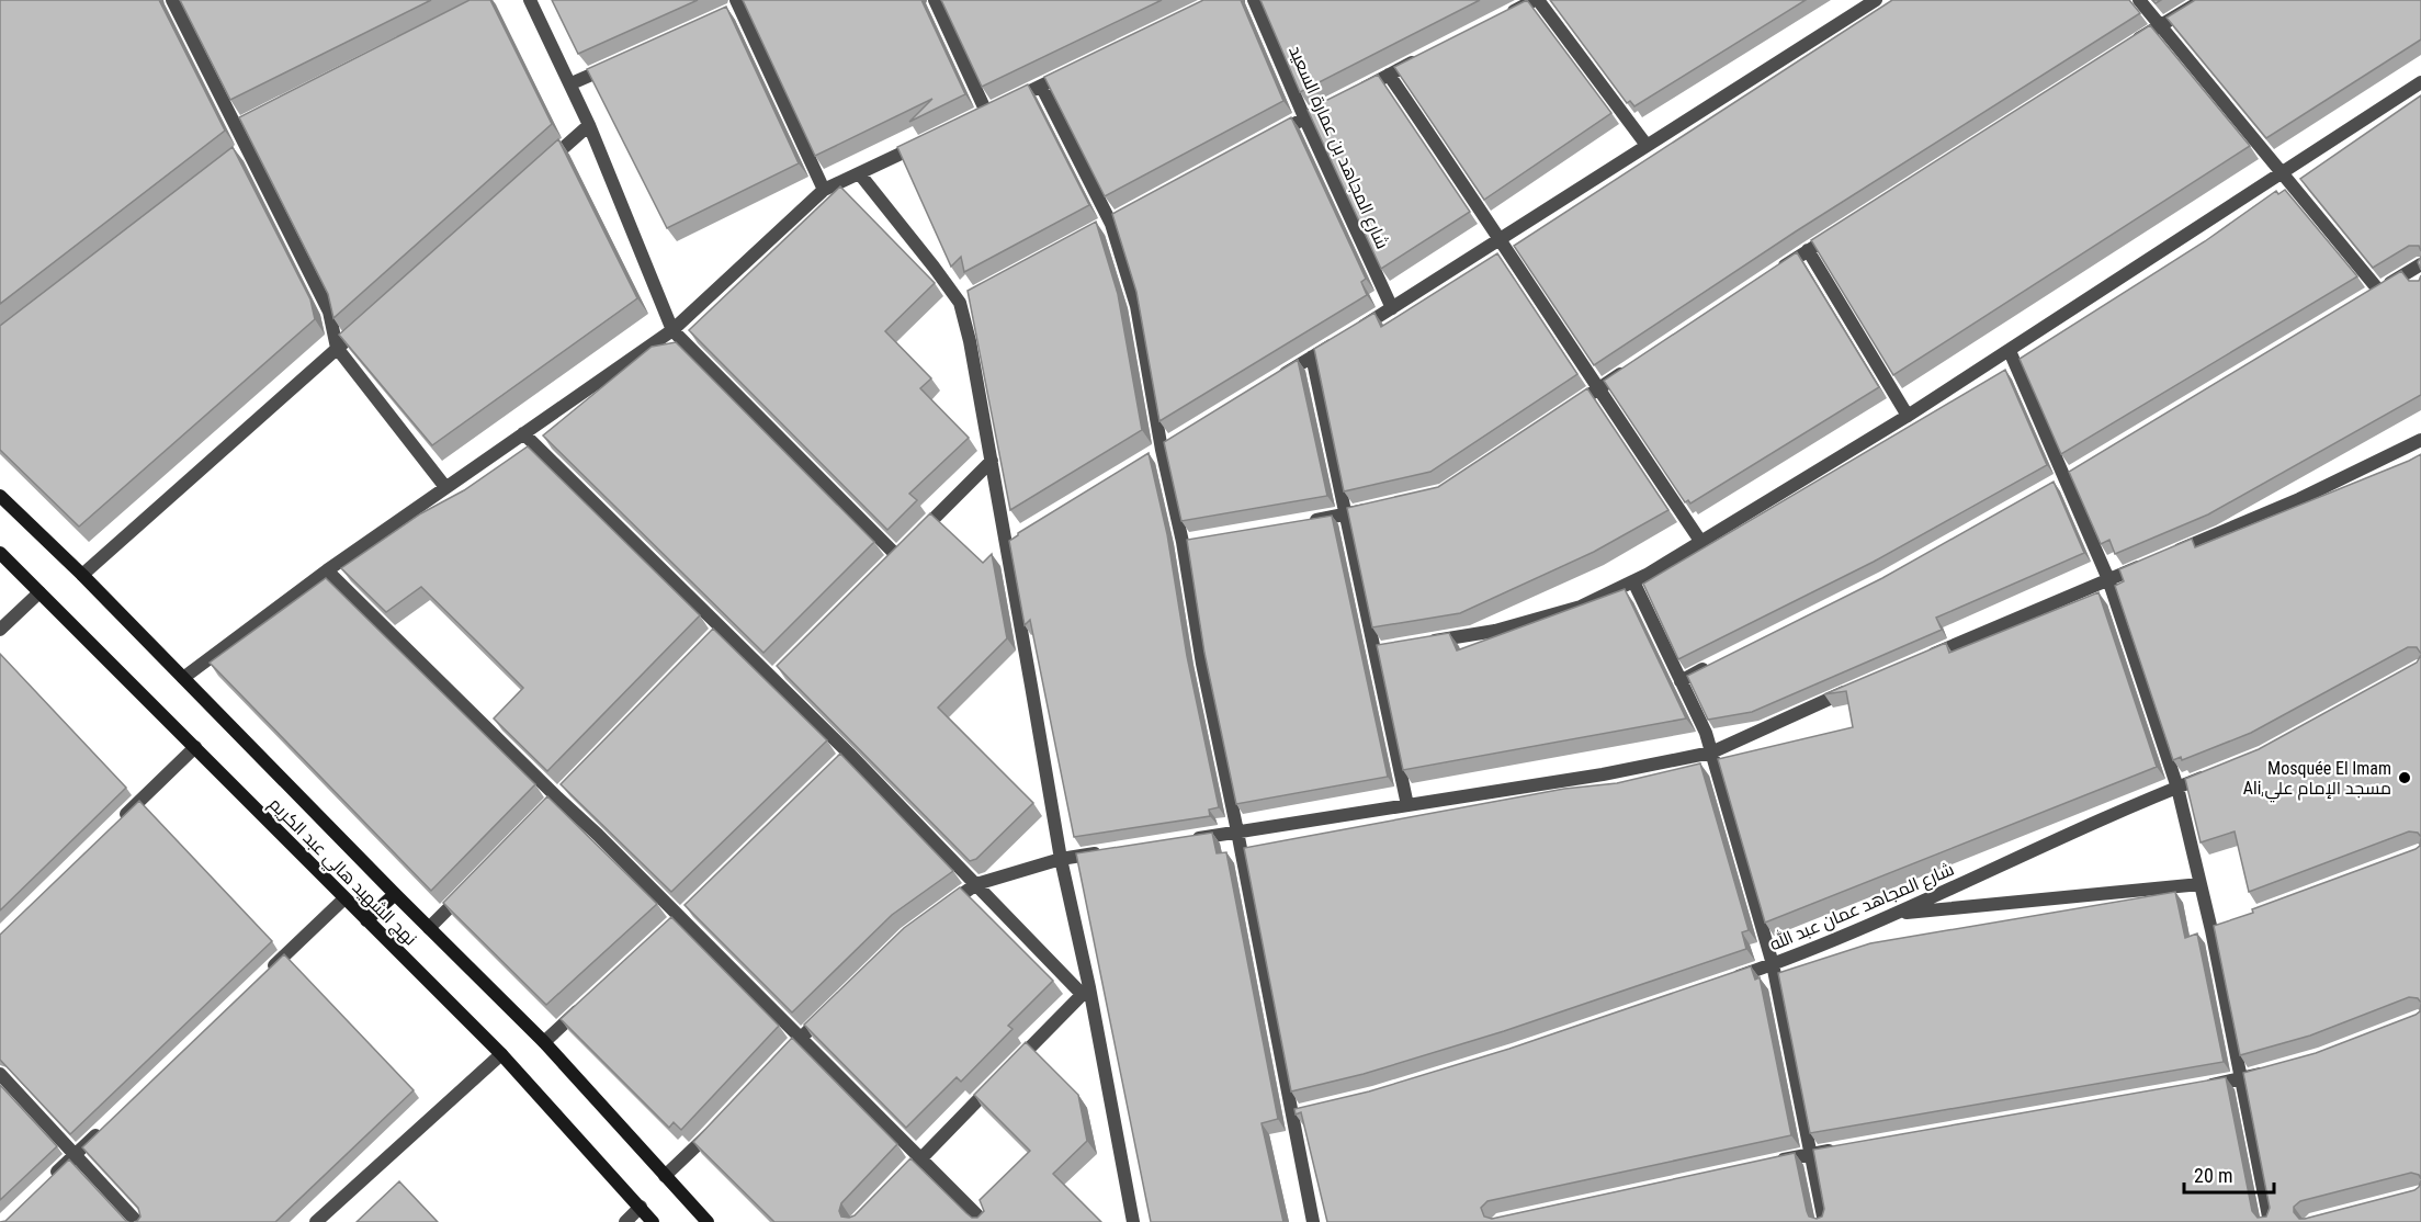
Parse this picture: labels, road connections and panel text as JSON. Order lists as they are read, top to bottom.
{
  "streets": {
    "main road": ["نهج الشهيد هالي عبد الكريم"],
    "street": ["شارع المجاهد بن عمارة السعيد", "شارع المجاهد عمان عبد الله"]
  },
  "places": ["Mosquée El Imam Ali,مسجد الإمام علي"],
  "scale_bar": "20 m"
}
